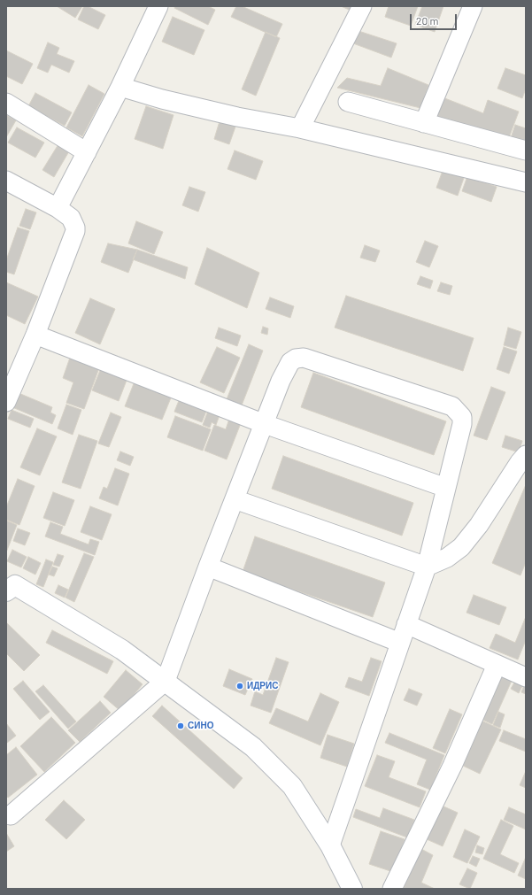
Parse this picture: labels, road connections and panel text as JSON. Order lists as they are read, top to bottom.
{
  "places": ["ИДРИС", "СИНО"],
  "scale_bar": "20 m"
}
